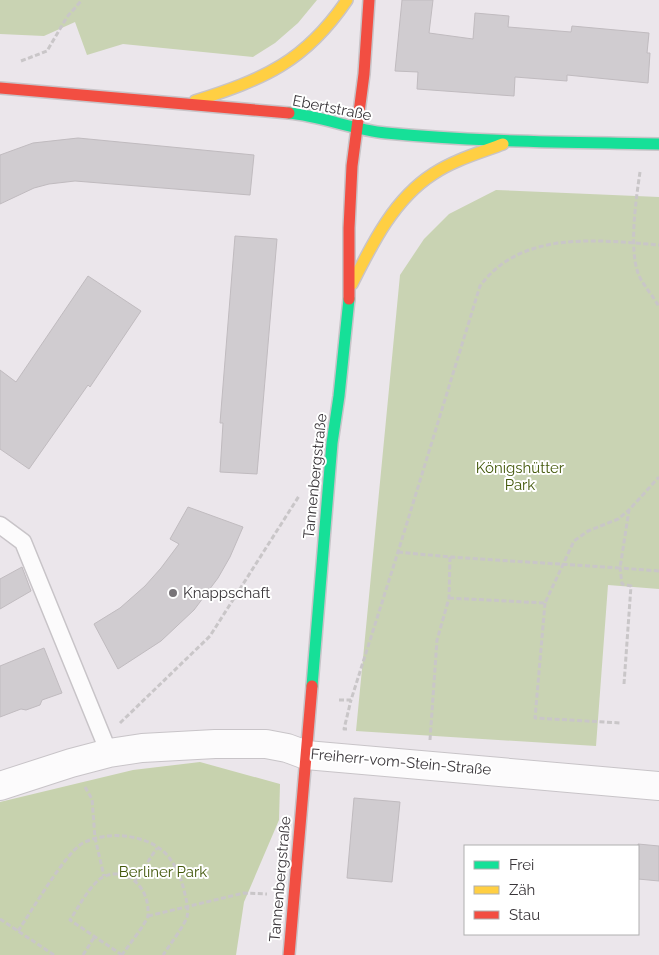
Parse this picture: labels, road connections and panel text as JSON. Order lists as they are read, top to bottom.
{
  "streets": {
    "main road": ["Ebertstraße", "Tannenbergstraße"],
    "street": ["Freiherr-vom-Stein-Straße"]
  },
  "crossings": [
    ["Ebertstraße", "Tannenbergstraße"],
    ["Tannenbergstraße", "Freiherr-vom-Stein-Straße"]
  ],
  "parks": ["Königshütter Park", "Berliner Park"],
  "places": ["Knappschaft"],
  "legend": ["Frei", "Zäh", "Stau"]
}
